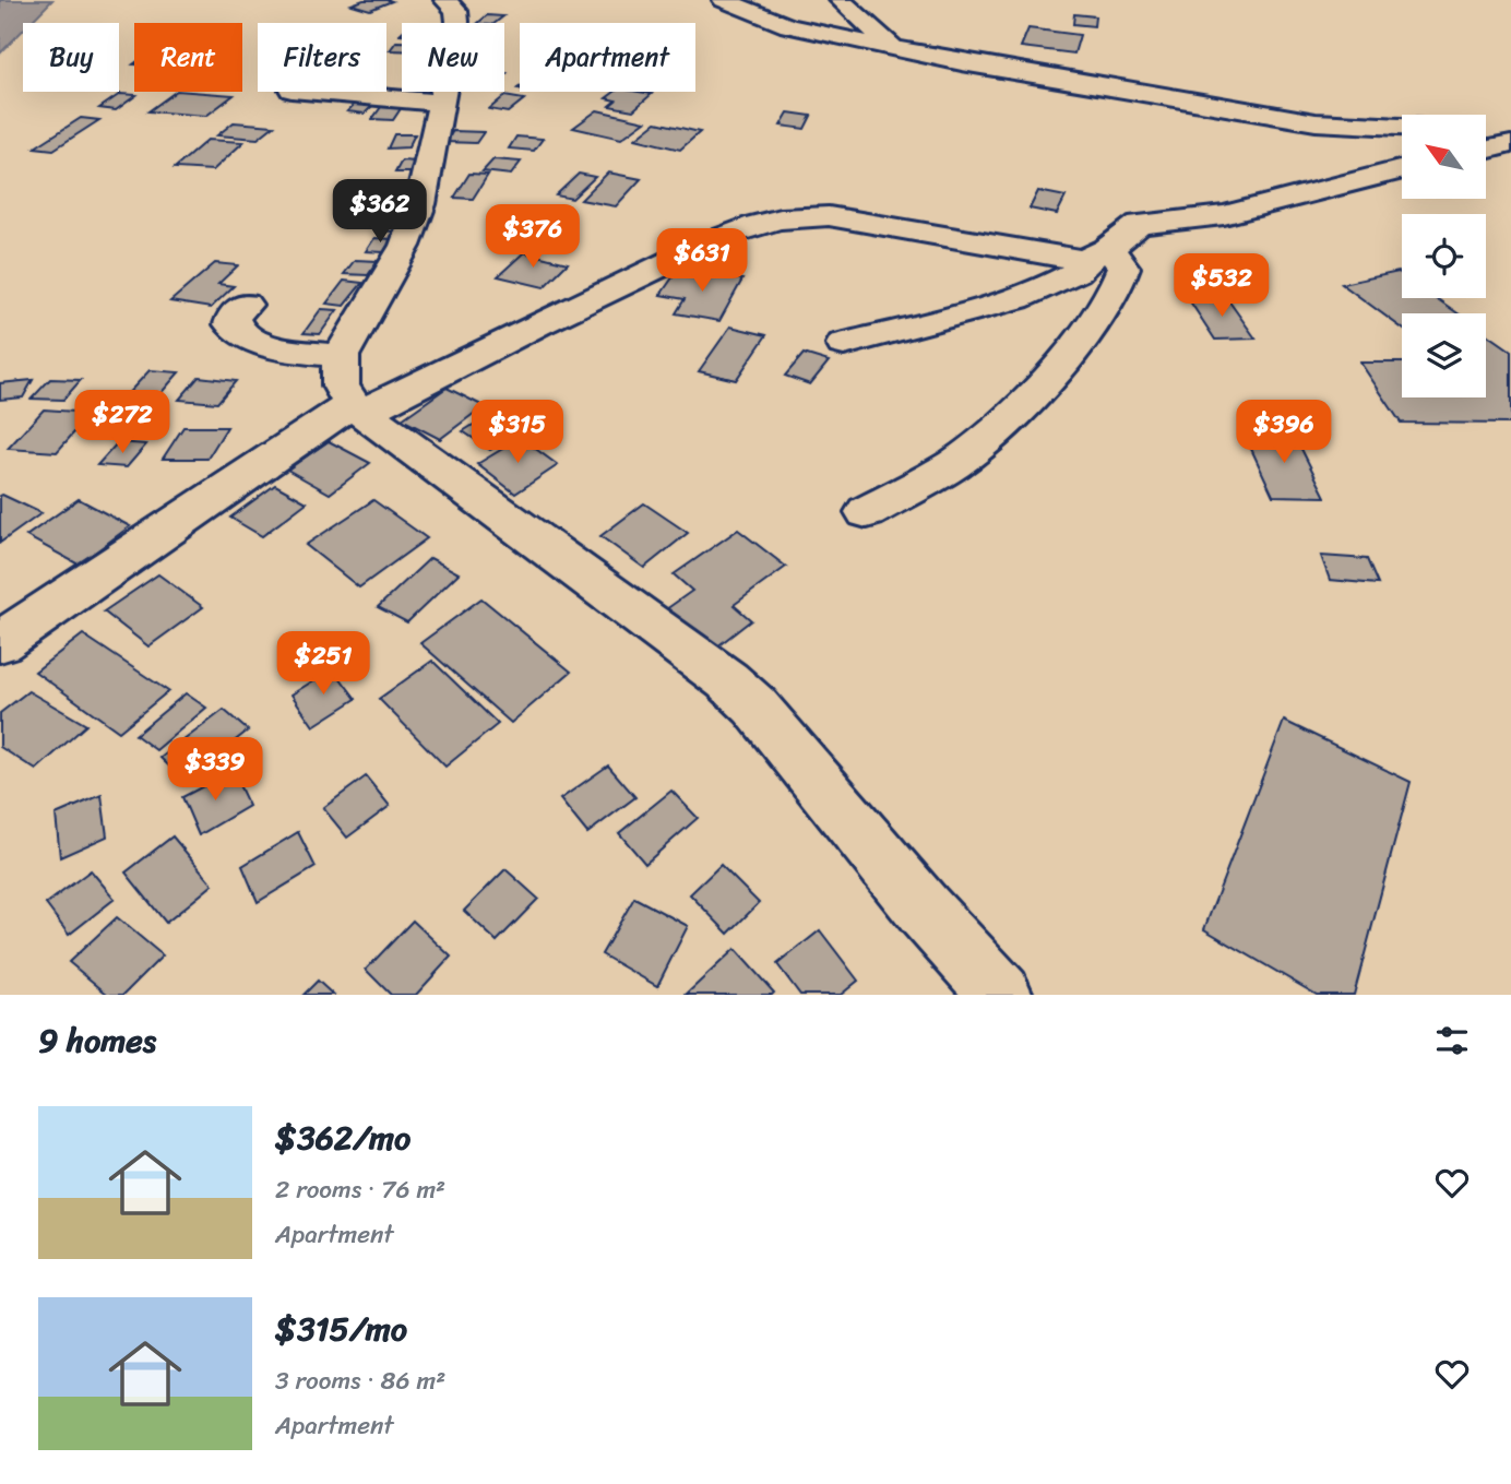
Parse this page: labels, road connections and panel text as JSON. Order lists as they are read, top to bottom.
{
  "north": "top left",
  "page": {
    "chip": [
      "Buy",
      "Rent",
      "Filters",
      "New",
      "Apartment"
    ],
    "price": [
      "$362",
      "$376",
      "$631",
      "$532",
      "$272",
      "$315",
      "$396",
      "$251",
      "$339"
    ],
    "heading": "9 homes",
    "list": [
      {
        "name": "$362/mo",
        "note": "2 rooms · 76 m² · Apartment"
      },
      {
        "name": "$315/mo",
        "note": "3 rooms · 86 m² · Apartment"
      }
    ]
  }
}
